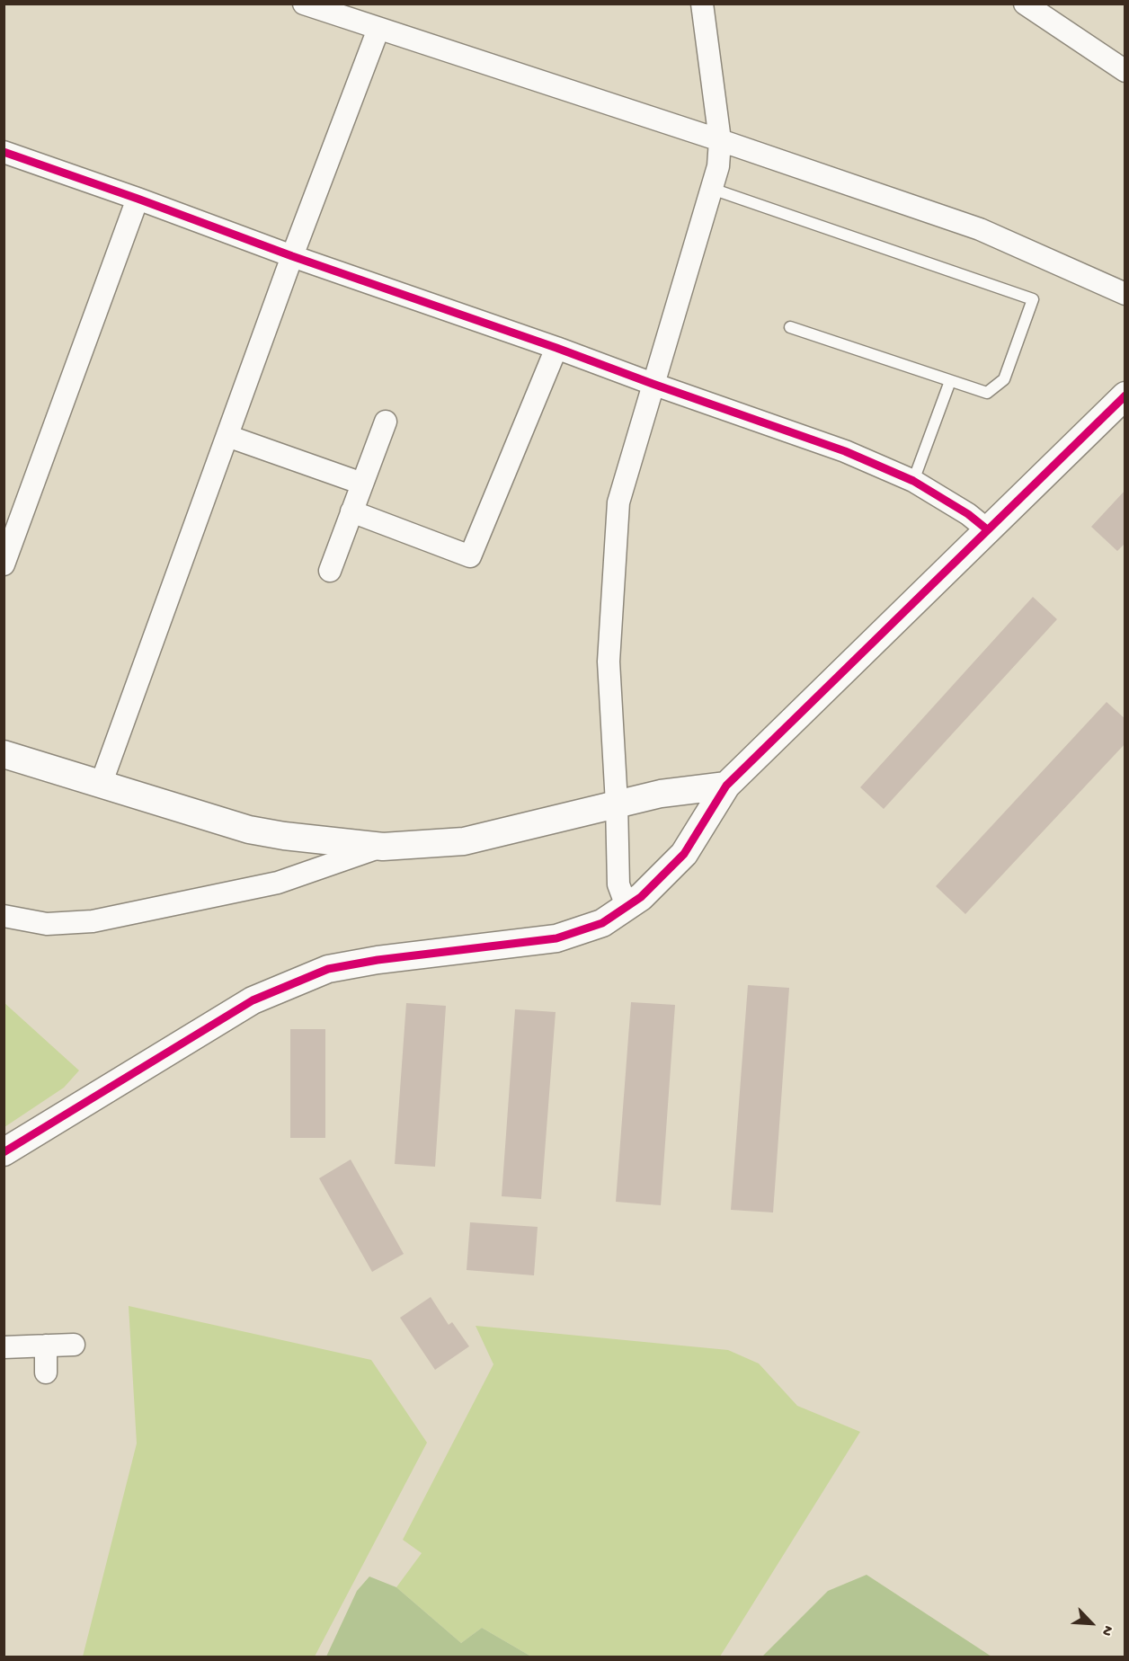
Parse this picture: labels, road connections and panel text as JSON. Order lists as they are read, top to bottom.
{
  "north": "bottom right"
}
